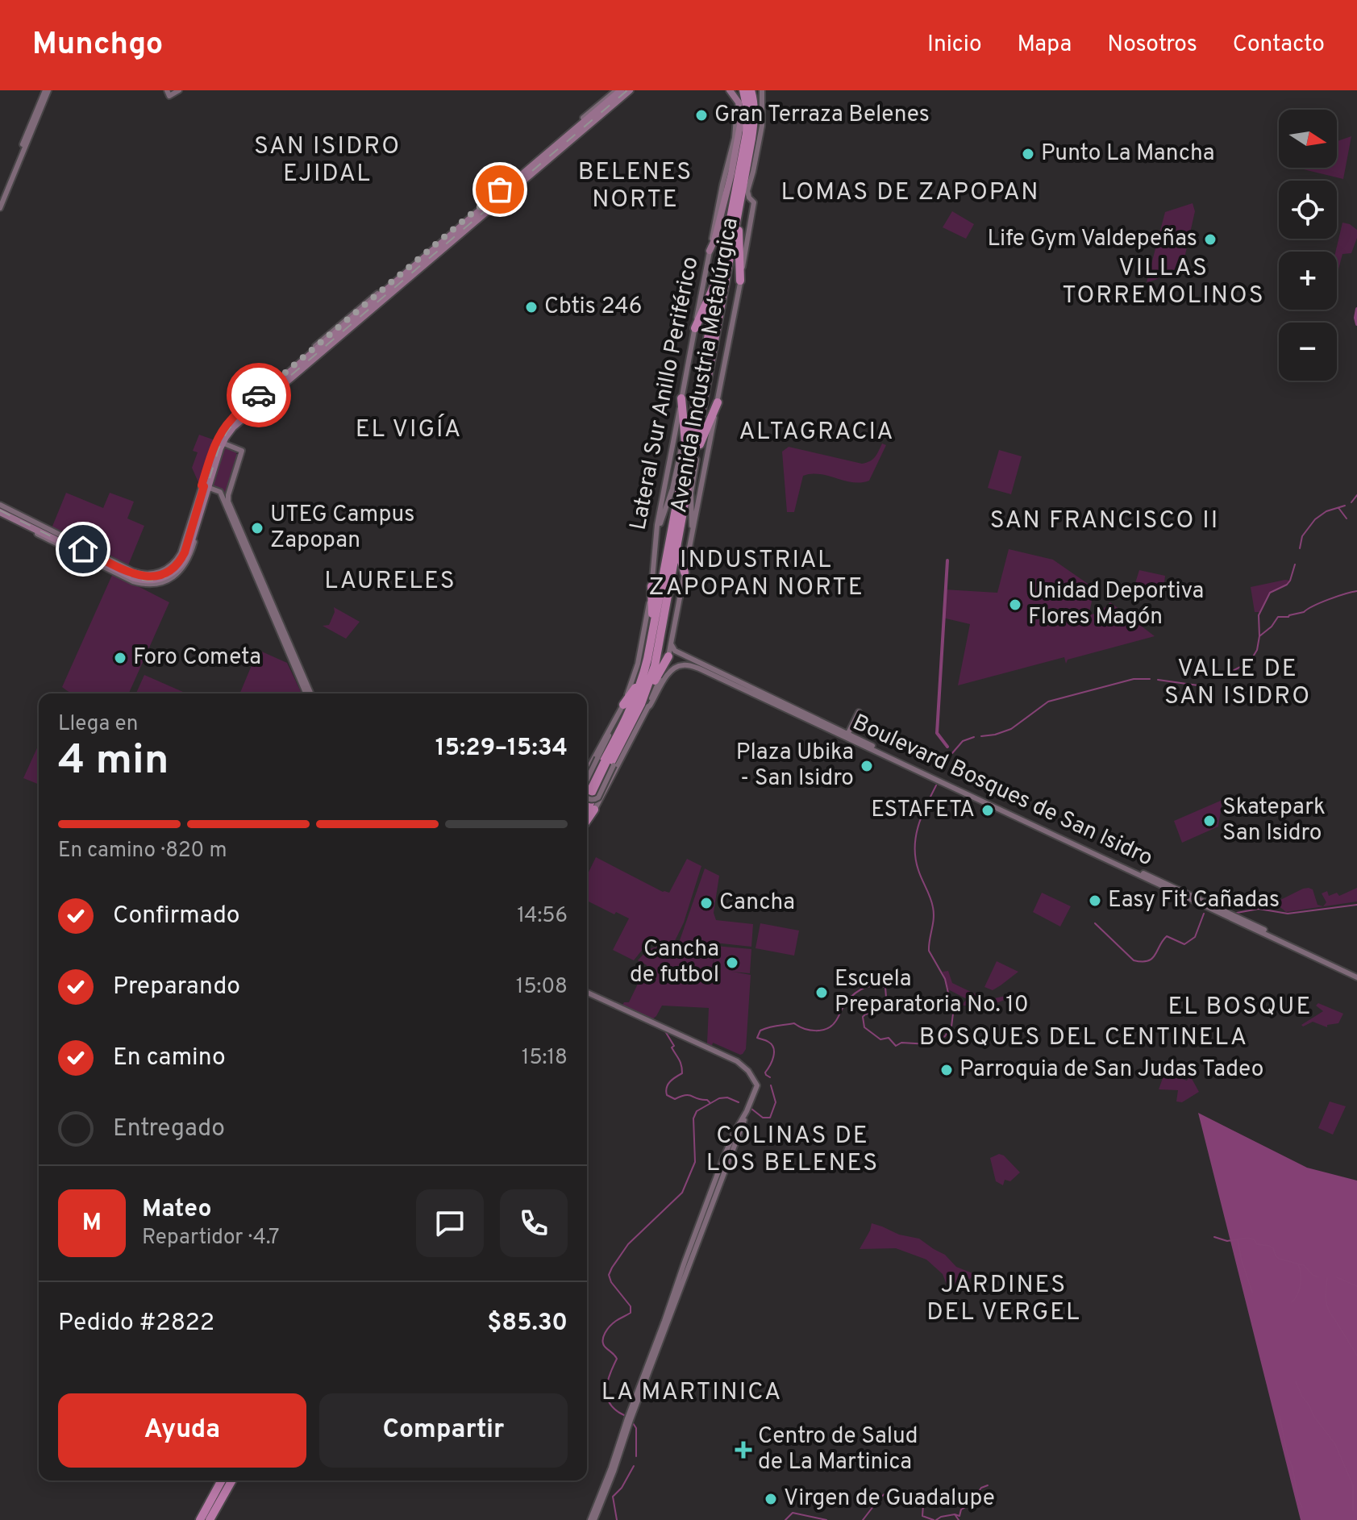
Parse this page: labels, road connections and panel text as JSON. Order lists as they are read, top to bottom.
{
  "streets": {
    "main road": ["Avenida Industria Metalúrgica", "Lateral Sur Anillo Periférico", "Boulevard Bosques de San Isidro"]
  },
  "crossings": [
    ["Avenida Industria Metalúrgica", "Boulevard Bosques de San Isidro"]
  ],
  "districts": [
    "SAN ISIDRO EJIDAL",
    "BELENES NORTE",
    "LOMAS DE ZAPOPAN",
    "VILLAS TORREMOLINOS",
    "EL VIGÍA",
    "ALTAGRACIA",
    "SAN FRANCISCO II",
    "INDUSTRIAL ZAPOPAN NORTE",
    "LAURELES",
    "VALLE DE SAN ISIDRO",
    "EL BOSQUE",
    "BOSQUES DEL CENTINELA",
    "COLINAS DE LOS BELENES",
    "JARDINES DEL VERGEL",
    "LA MARTINICA"
  ],
  "places": {
    "other": [
      "Gran Terraza Belenes",
      "Punto La Mancha",
      "Life Gym Valdepeñas",
      "Cbtis 246",
      "UTEG Campus Zapopan",
      "Unidad Deportiva Flores Magón",
      "Foro Cometa",
      "Plaza Ubika - San Isidro",
      "ESTAFETA",
      "Skatepark San Isidro",
      "Easy Fit Cañadas",
      "Cancha",
      "Cancha de futbol",
      "Escuela Preparatoria No. 10",
      "Parroquia de San Judas Tadeo",
      "Virgen de Guadalupe"
    ],
    "health": ["Centro de Salud de La Martinica"]
  },
  "north": "right",
  "page": {
    "header": "Munchgo",
    "nav": [
      "Inicio",
      "Mapa",
      "Nosotros",
      "Contacto"
    ],
    "map_buttons": ["+", "−"],
    "heading": ["4 min", "Llega en", "15:29–15:34"],
    "panel": [
      "Mateo",
      "Repartidor · 4.7",
      "Pedido #2822",
      "$85.30"
    ],
    "bar": "En camino · 820 m",
    "list": [
      ["Confirmado", "14:56"],
      ["Preparando", "15:08"],
      ["En camino", "15:18"],
      "Entregado"
    ],
    "round": "M",
    "buttons": ["Ayuda", "Compartir"]
  }
}
